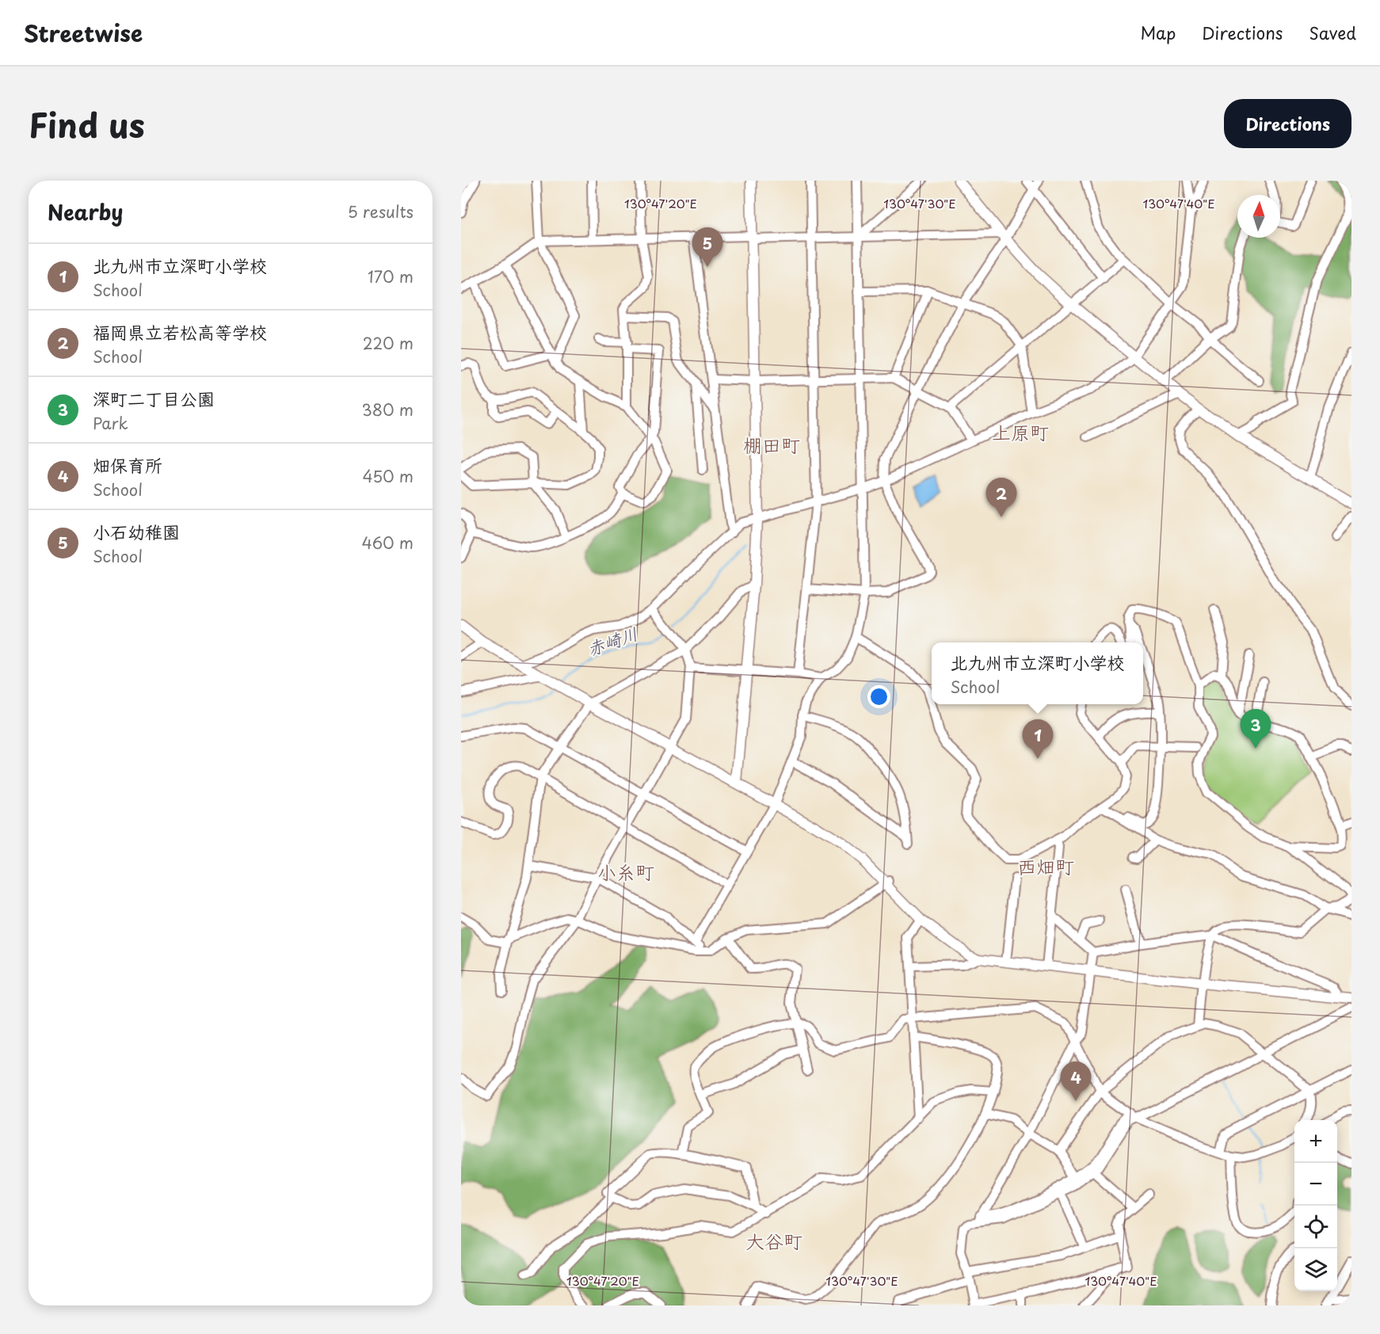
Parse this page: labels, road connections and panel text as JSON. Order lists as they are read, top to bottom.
{
  "districts": [
    "上原町",
    "棚田町",
    "西畑町",
    "小糸町",
    "大谷町"
  ],
  "water": ["赤崎川"],
  "north": "top",
  "page": {
    "header": "Streetwise",
    "nav": ["Map", "Directions", "Saved"],
    "title": "Find us",
    "buttons": "Directions",
    "heading": ["Nearby", "5 results"],
    "pins": [
      "5",
      "2",
      "3",
      "1",
      "4"
    ],
    "list": [
      {
        "mark": "1",
        "name": "北九州市立深町小学校",
        "note": "School",
        "value": "170 m"
      },
      {
        "mark": "2",
        "name": "福岡県立若松高等学校",
        "note": "School",
        "value": "220 m"
      },
      {
        "mark": "3",
        "name": "深町二丁目公園",
        "note": "Park",
        "value": "380 m"
      },
      {
        "mark": "4",
        "name": "畑保育所",
        "note": "School",
        "value": "450 m"
      },
      {
        "mark": "5",
        "name": "小石幼稚園",
        "note": "School",
        "value": "460 m"
      }
    ],
    "popup": ["北九州市立深町小学校", "School"],
    "map_buttons": ["+", "−"]
  },
  "coordinates": ["130°47'20\"E", "130°47'30\"E", "130°47'40\"E"]
}
